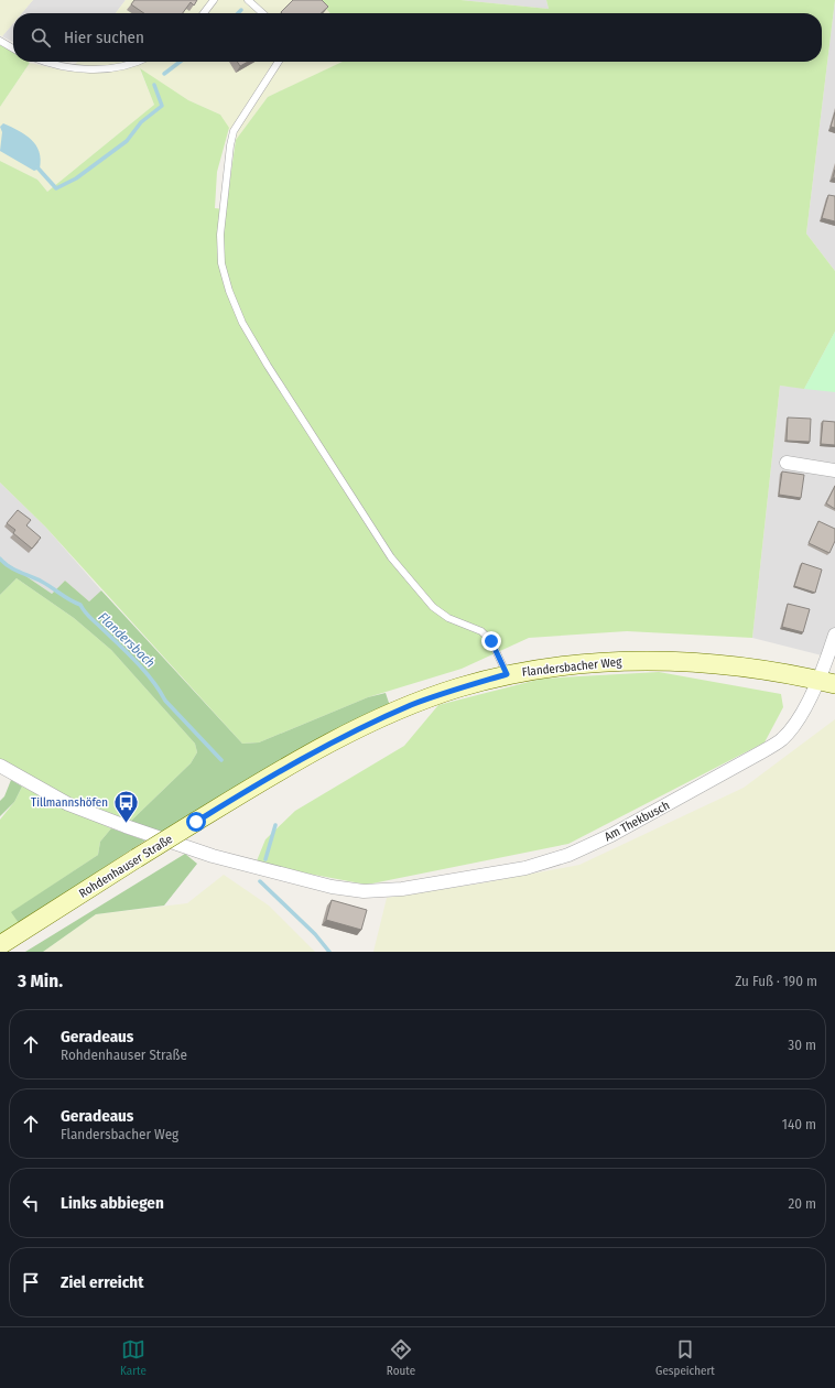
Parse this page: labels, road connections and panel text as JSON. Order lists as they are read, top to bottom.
{
  "streets": {
    "main road": ["Flandersbacher Weg", "Rohdenhauser Straße"],
    "street": ["Am Thekbusch"]
  },
  "crossings": [
    ["Flandersbacher Weg", "Am Thekbusch"],
    ["Flandersbacher Weg", "Rohdenhauser Straße"]
  ],
  "water": ["Flandersbach"],
  "places": {
    "bus stop": ["Tillmannshöfen"]
  },
  "page": {
    "search": "Hier suchen",
    "heading": ["3 Min.", "Zu Fuß · 190 m"],
    "list": [
      ["Geradeaus", "Rohdenhauser Straße", "30 m"],
      ["Geradeaus", "Flandersbacher Weg", "140 m"],
      ["Links abbiegen", "20 m"],
      "Ziel erreicht"
    ],
    "nav": ["Karte", "Route", "Gespeichert"]
  }
}
